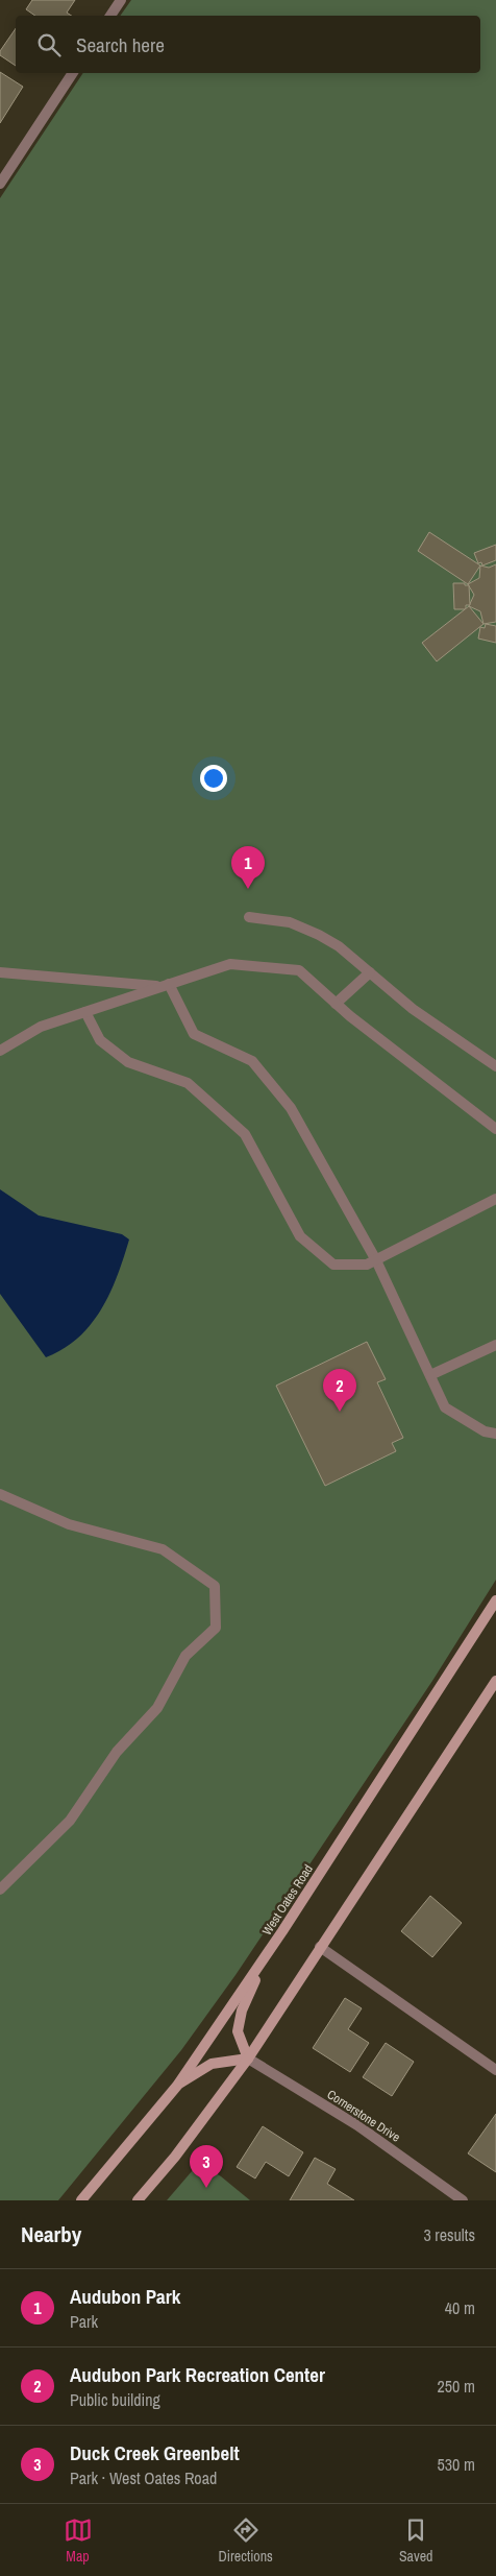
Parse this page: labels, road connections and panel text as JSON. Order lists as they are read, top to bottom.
{
  "streets": {
    "main road": ["West Oates Road"],
    "street": ["Cornerstone Drive"]
  },
  "page": {
    "search": "Search here",
    "pins": ["1", "2", "3"],
    "heading": ["Nearby", "3 results"],
    "list": [
      {
        "mark": "1",
        "name": "Audubon Park",
        "note": "Park",
        "value": "40 m"
      },
      {
        "mark": "2",
        "name": "Audubon Park Recreation Center",
        "note": "Public building",
        "value": "250 m"
      },
      {
        "mark": "3",
        "name": "Duck Creek Greenbelt",
        "note": "Park · West Oates Road",
        "value": "530 m"
      }
    ],
    "nav": ["Map", "Directions", "Saved"]
  }
}
